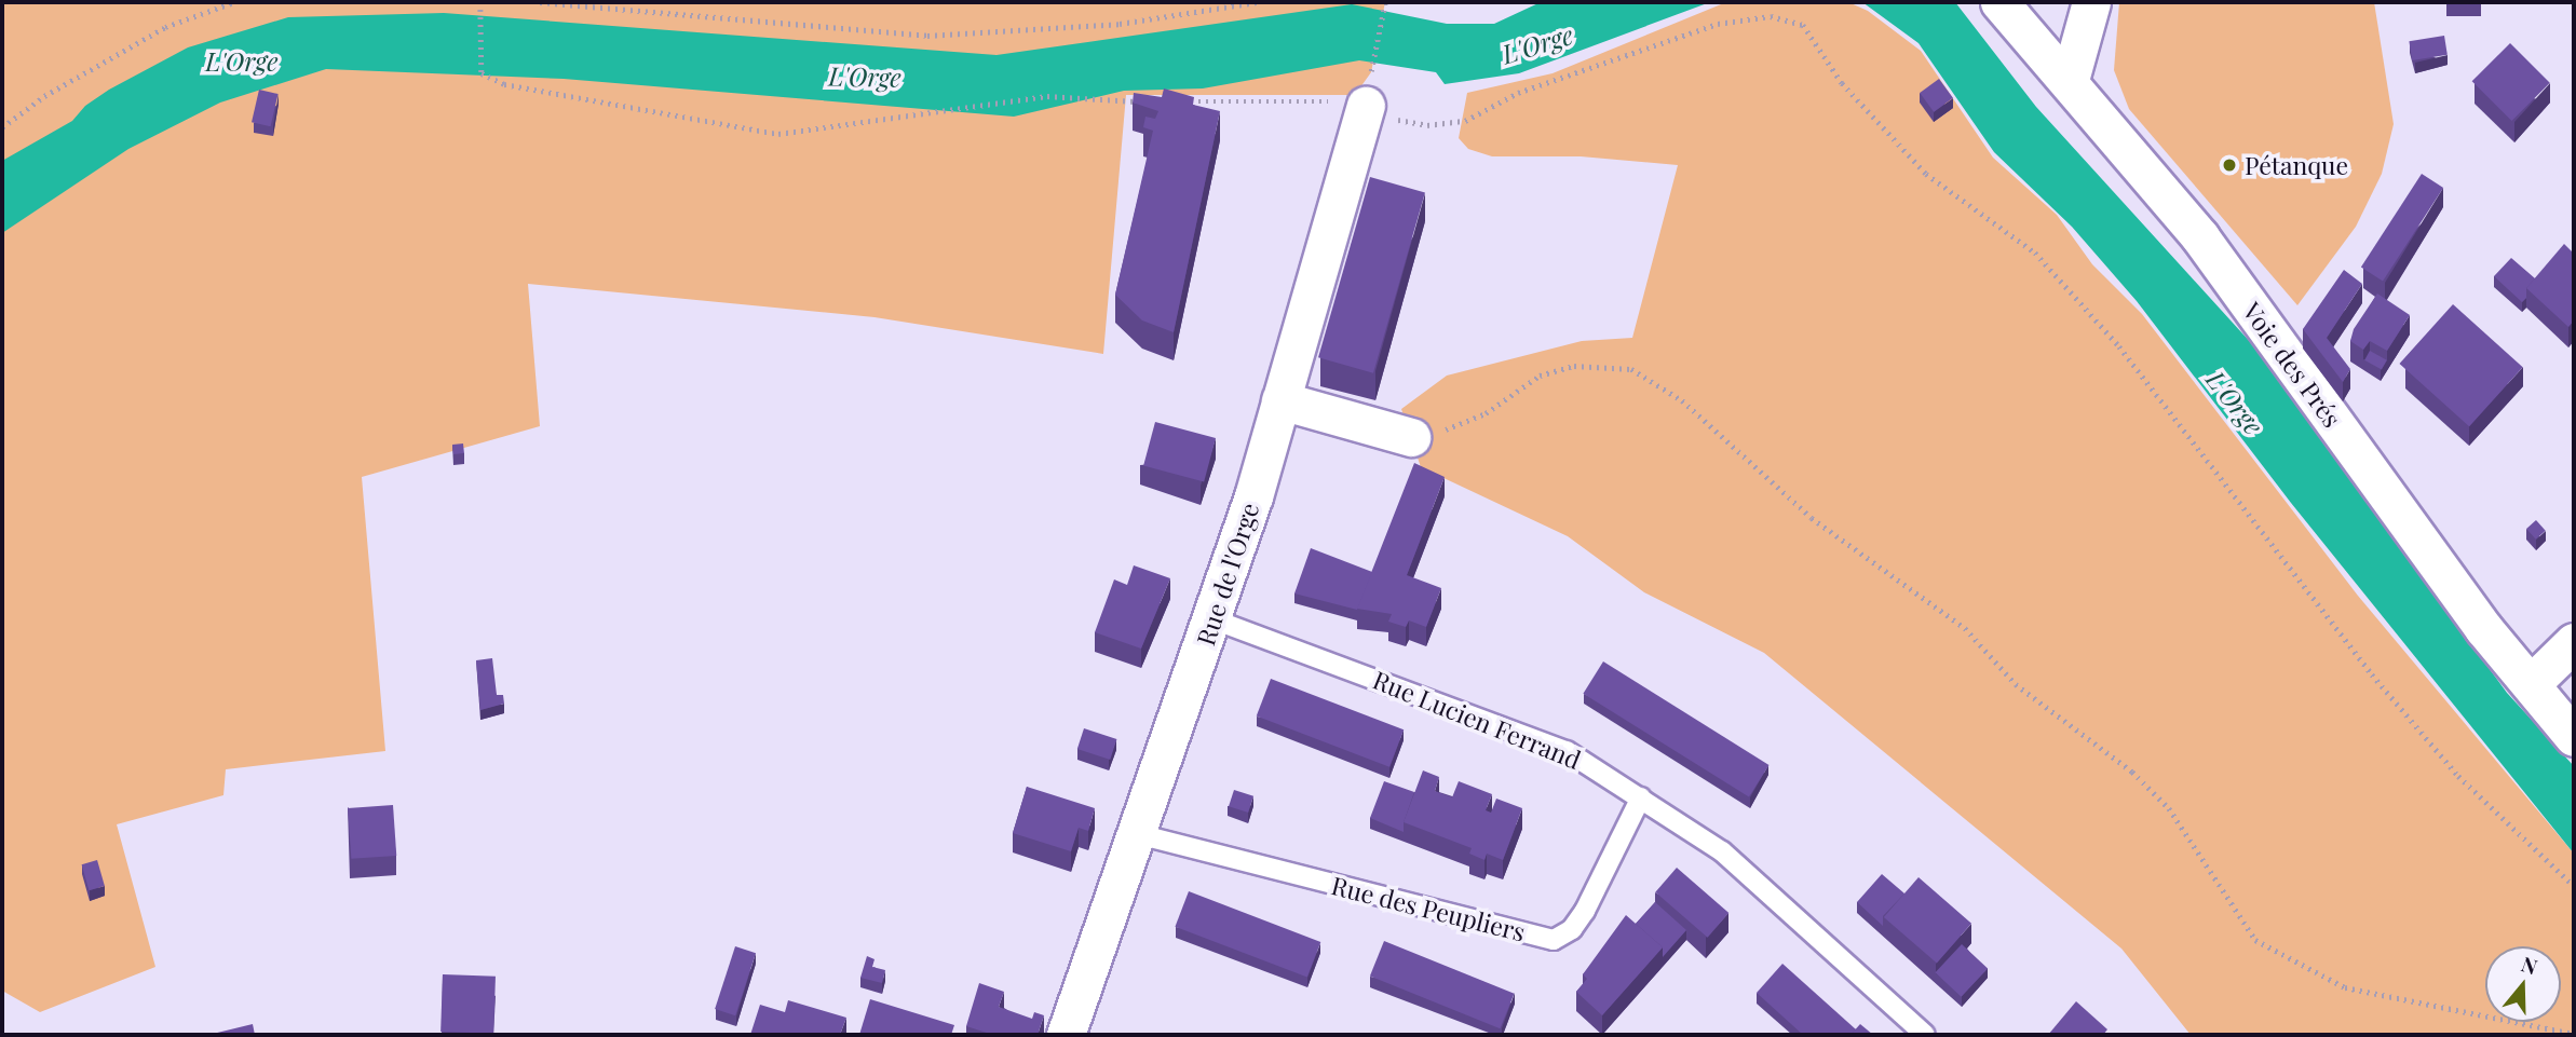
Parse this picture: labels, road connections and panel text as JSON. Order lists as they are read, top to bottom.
{
  "streets": {
    "street": ["Voie des Prés", "Rue de l'Orge"],
    "lane": ["Rue Lucien Ferrand", "Rue des Peupliers"]
  },
  "crossings": [
    ["Rue de l'Orge", "Rue Lucien Ferrand"],
    ["Rue de l'Orge", "Rue des Peupliers"],
    ["Rue Lucien Ferrand", "Rue des Peupliers"]
  ],
  "water": ["L'Orge"],
  "places": ["Pétanque"],
  "north": "top"
}
